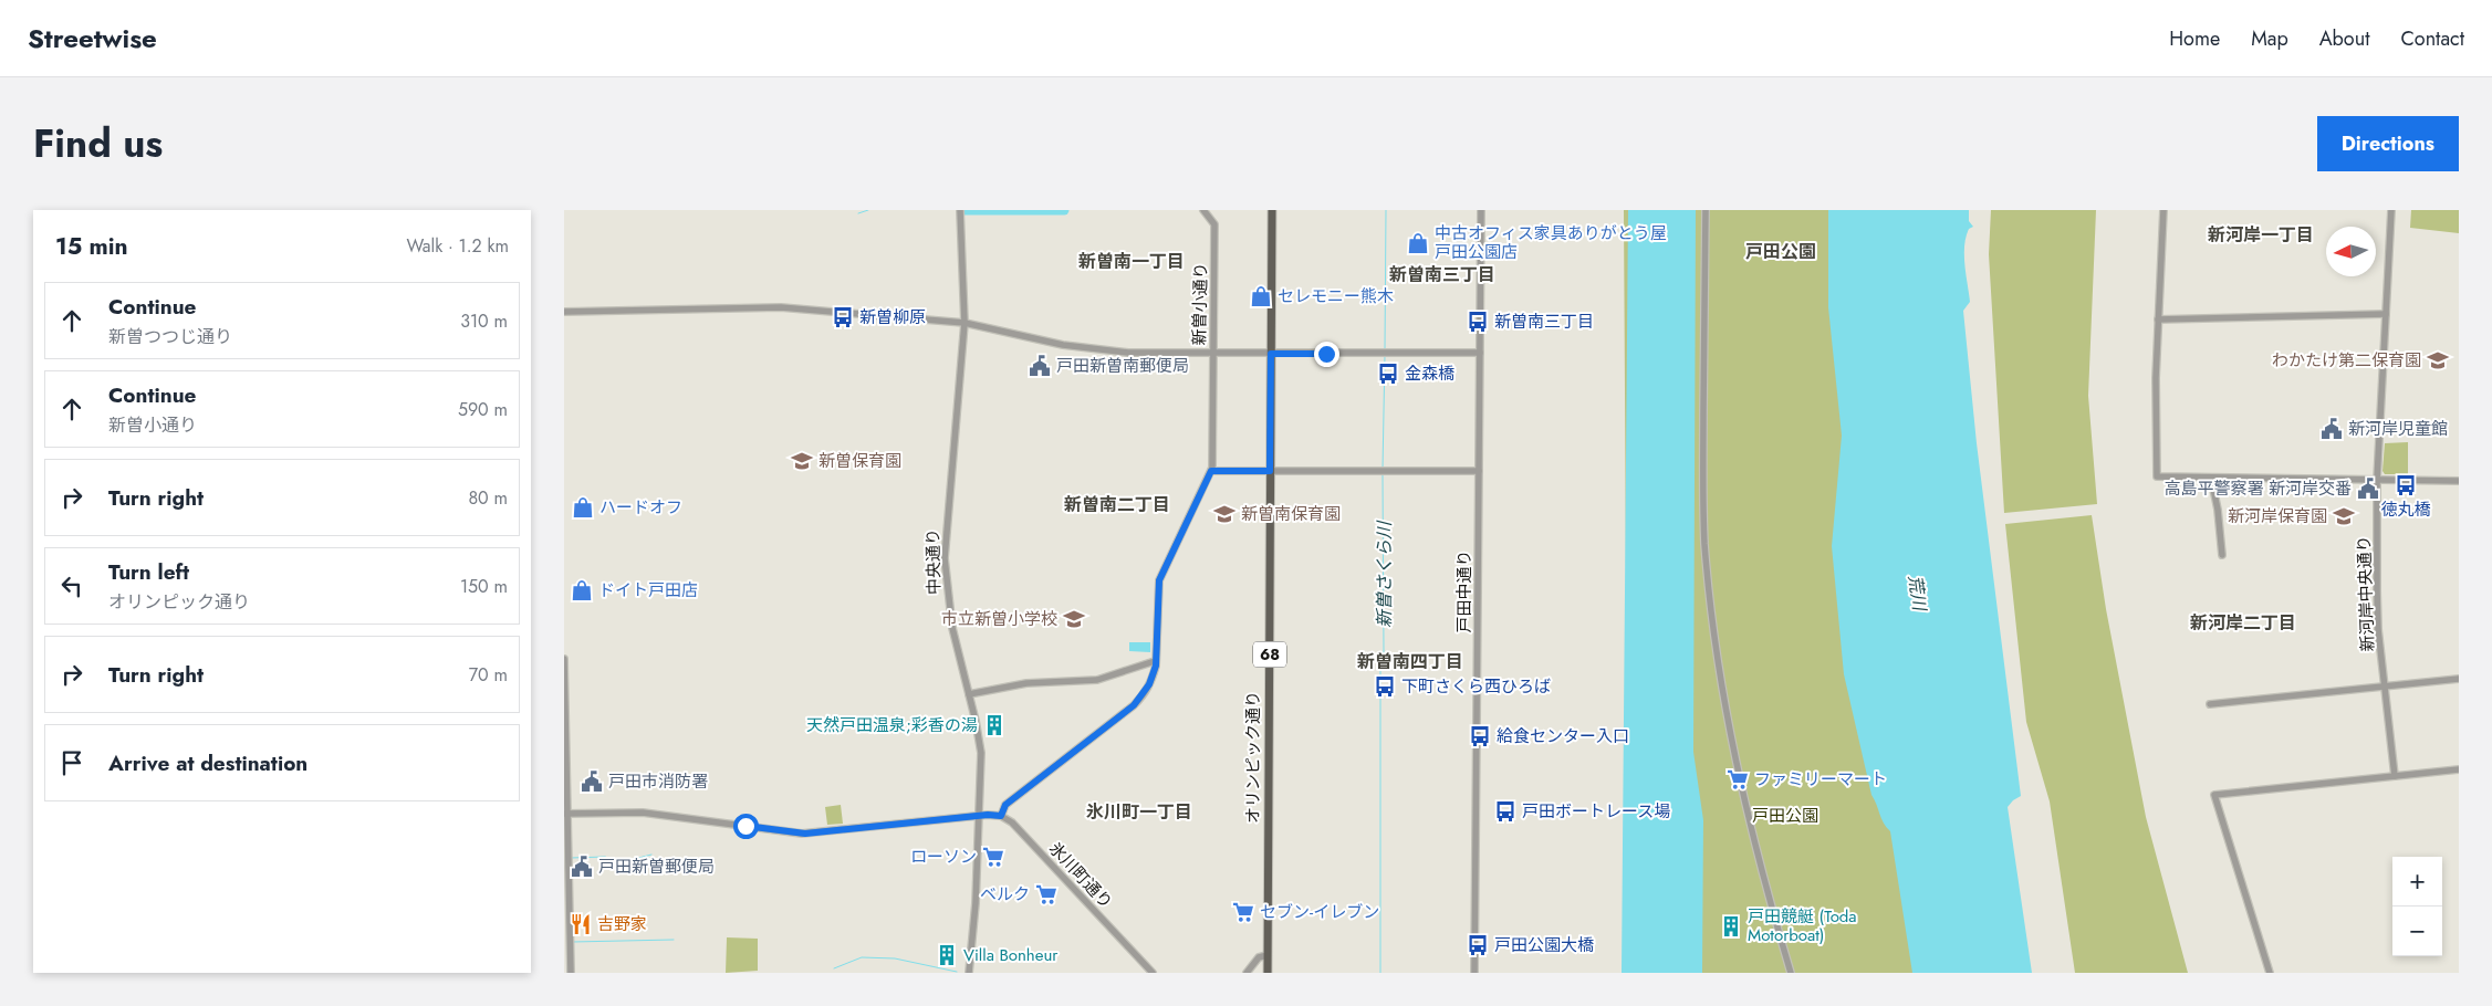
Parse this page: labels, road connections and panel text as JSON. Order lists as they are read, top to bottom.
{
  "streets": {
    "main road": ["68", "オリンピック通り"],
    "street": [
      "新曽小通り",
      "中央通り",
      "戸田中通り",
      "新河岸中央通り",
      "氷川町通り"
    ]
  },
  "crossings": [
    ["新曽小通り", "氷川町通り"]
  ],
  "districts": [
    "新河岸一丁目",
    "戸田公園",
    "新曽南一丁目",
    "新曽南三丁目",
    "新曽南二丁目",
    "新河岸二丁目",
    "新曽南四丁目",
    "氷川町一丁目"
  ],
  "water": ["新曽さくら川", "荒川"],
  "parks": ["戸田公園"],
  "places": {
    "shop": [
      "中古オフィス家具ありがとう屋 戸田公園店",
      "セレモニー熊木",
      "ハードオフ",
      "ドイト戸田店"
    ],
    "bus stop": [
      "新曽柳原",
      "新曽南三丁目",
      "金森橋",
      "徳丸橋",
      "下町さくら西ひろば",
      "給食センター入口",
      "戸田ボートレース場",
      "戸田公園大橋"
    ],
    "school or university": [
      "わかたけ第二保育園",
      "新曽保育園",
      "新曽南保育園",
      "新河岸保育園",
      "市立新曽小学校"
    ],
    "public building": [
      "戸田新曽南郵便局",
      "新河岸児童館",
      "高島平警察署 新河岸交番",
      "戸田市消防署",
      "戸田新曽郵便局"
    ],
    "building": ["天然戸田温泉;彩香の湯", "戸田競艇 (Toda Motorboat)", "Villa Bonheur"],
    "supermarket": [
      "ファミリーマート",
      "ローソン",
      "ベルク",
      "セブン-イレブン"
    ],
    "restaurant": ["吉野家"]
  },
  "north": "left",
  "page": {
    "header": "Streetwise",
    "nav": [
      "Home",
      "Map",
      "About",
      "Contact"
    ],
    "title": "Find us",
    "buttons": "Directions",
    "heading": ["15 min", "Walk · 1.2 km"],
    "list": [
      ["Continue", "新曽つつじ通り", "310 m"],
      ["Continue", "新曽小通り", "590 m"],
      ["Turn right", "80 m"],
      ["Turn left", "オリンピック通り", "150 m"],
      ["Turn right", "70 m"],
      "Arrive at destination"
    ],
    "map_buttons": ["+", "−"]
  }
}
